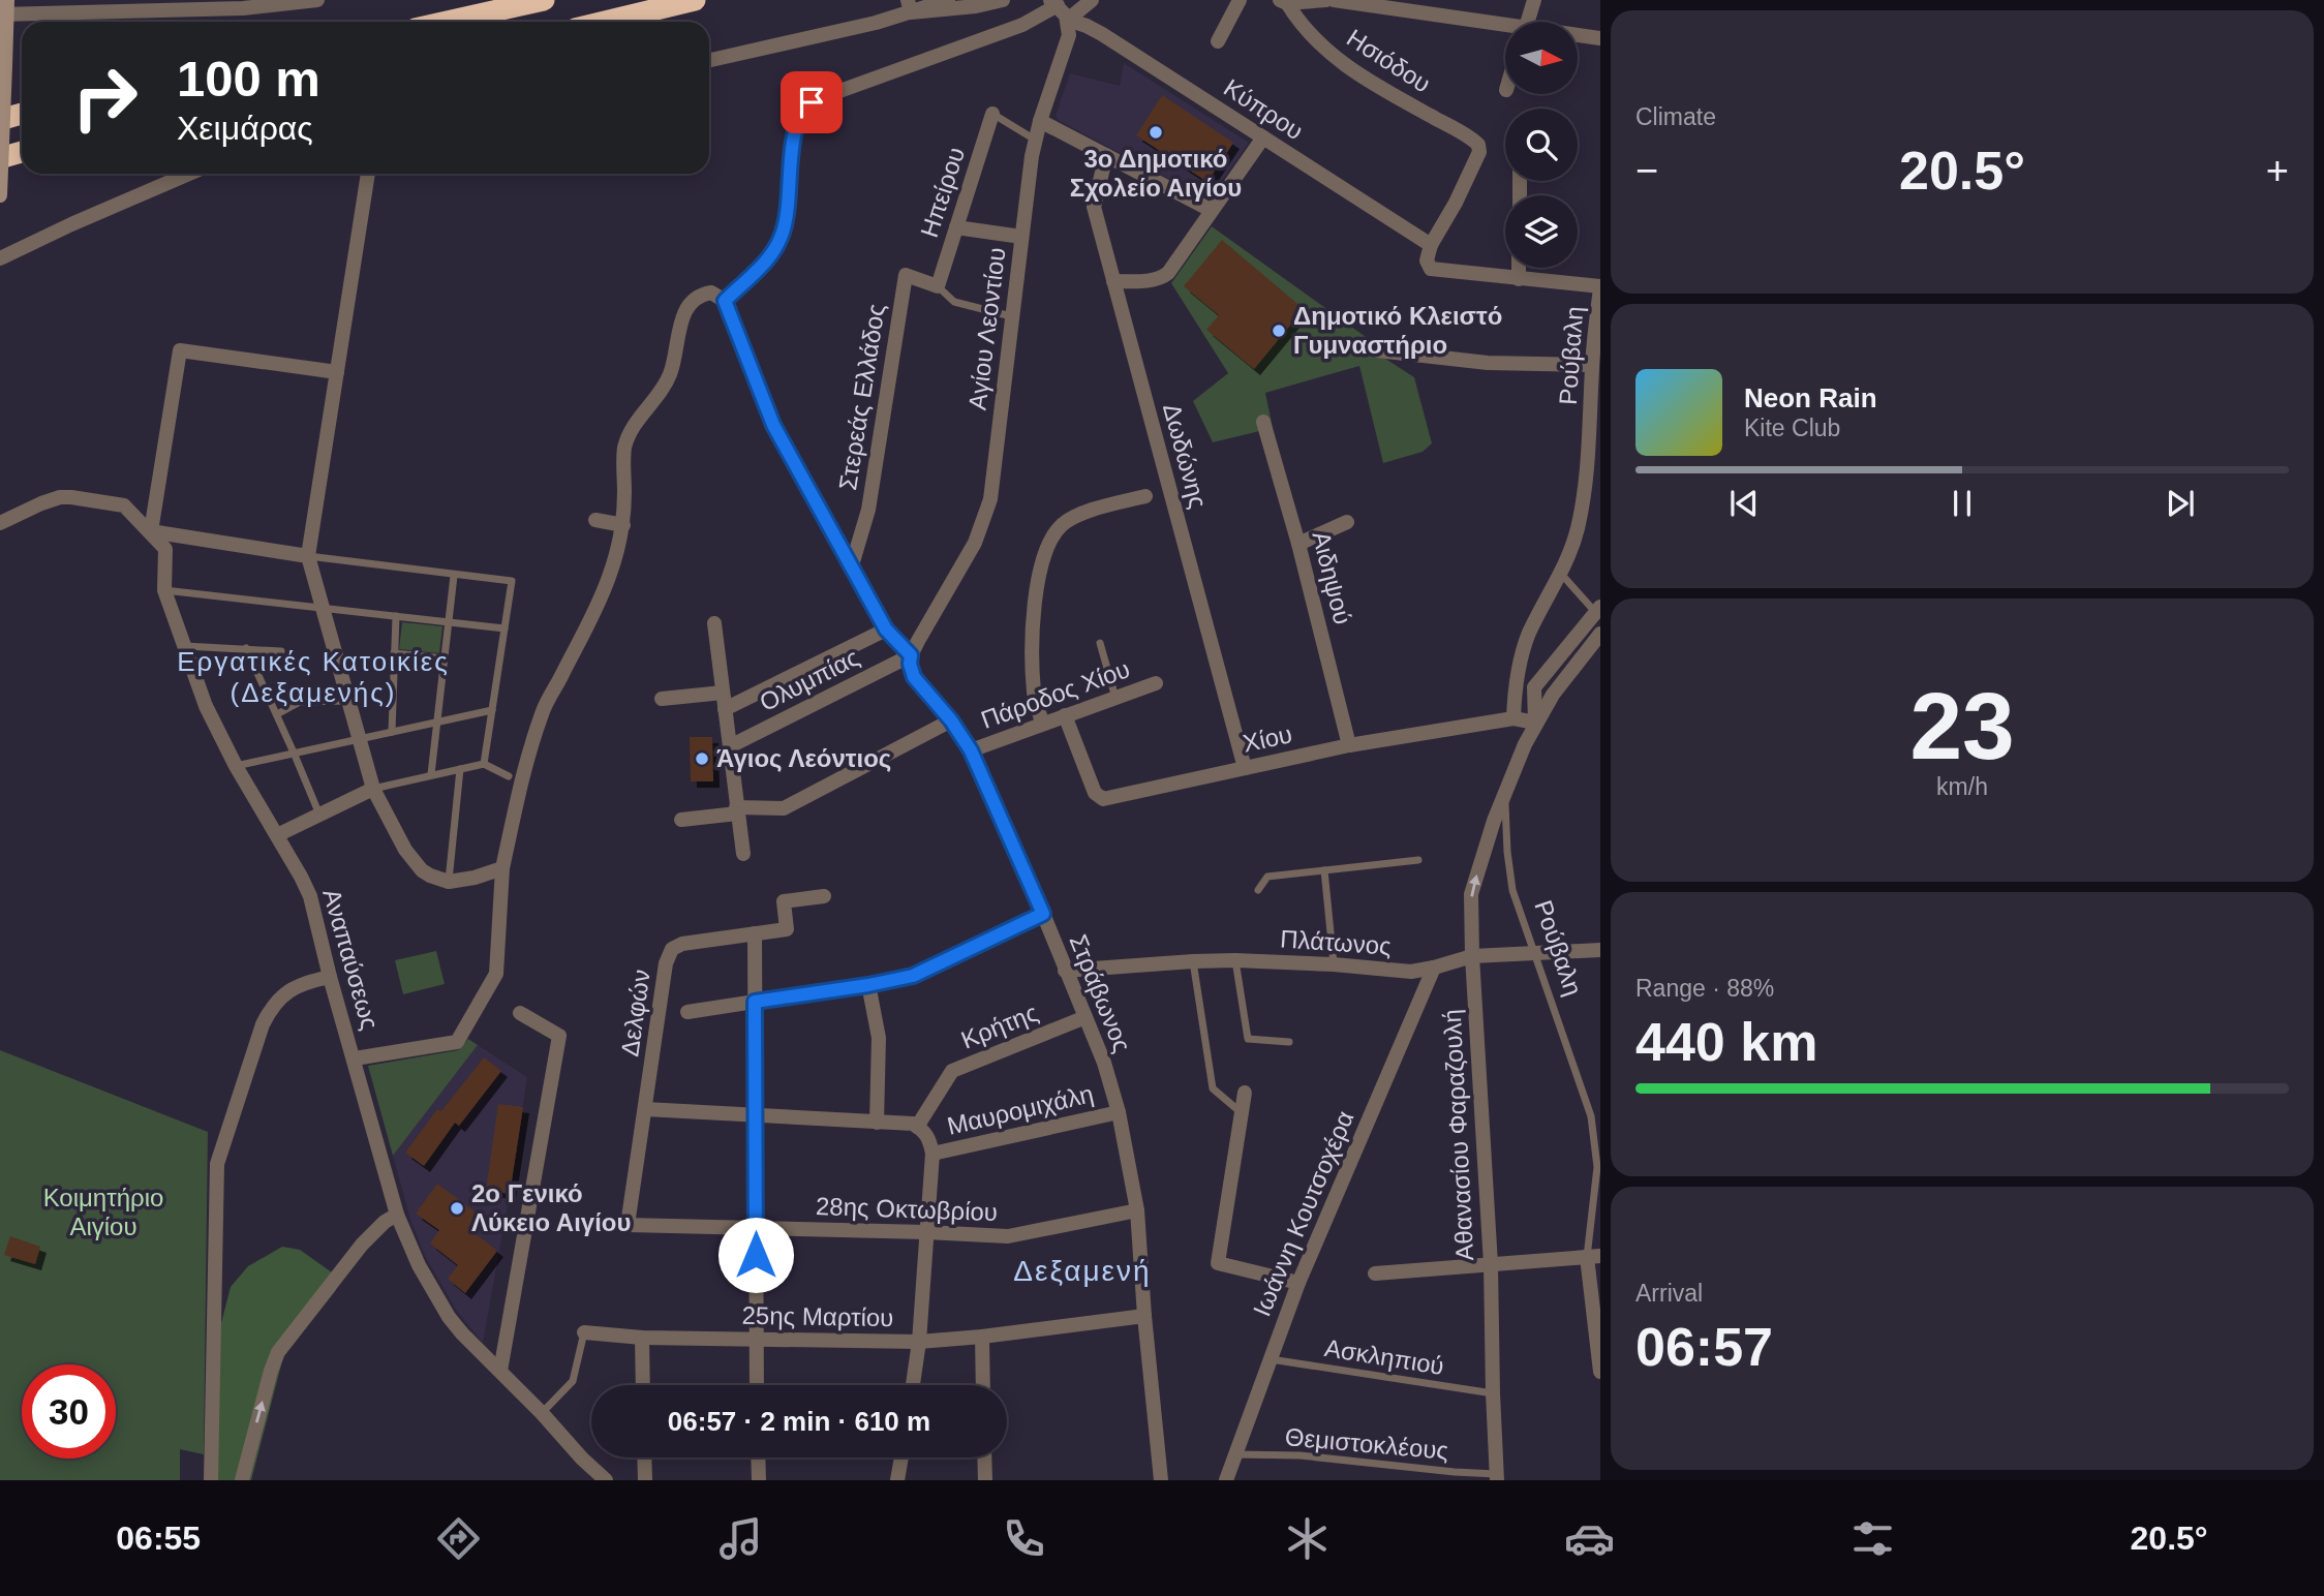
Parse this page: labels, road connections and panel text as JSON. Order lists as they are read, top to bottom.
{
  "streets": {
    "street": [
      "Ησιόδου",
      "Κύπρου",
      "Ηπείρου",
      "Αγίου Λεοντίου",
      "Ρούβαλη",
      "Στερεάς Ελλάδος",
      "Δωδώνης",
      "Αιδηψού",
      "Ολυμπίας",
      "Πάροδος Χίου",
      "Χίου",
      "Πλάτωνος",
      "Αναπαύσεως",
      "Στράβωνος",
      "Δελφών",
      "Κρήτης",
      "Μαυρομιχάλη",
      "Αθανασίου Φαραζουλή",
      "28ης Οκτωβρίου",
      "Ιωάννη Κουτσοχέρα",
      "25ης Μαρτίου"
    ],
    "lane": ["Ασκληπιού", "Θεμιστοκλέους"]
  },
  "crossings": [
    ["Ησιόδου", "Κύπρου"],
    ["Κύπρου", "Αγίου Λεοντίου"],
    ["Ηπείρου", "Στερεάς Ελλάδος"],
    ["Αγίου Λεοντίου", "Ολυμπίας"],
    ["Αγίου Λεοντίου", "Στράβωνος"],
    ["Ρούβαλη", "Χίου"],
    ["Ρούβαλη", "Πλάτωνος"],
    ["Ρούβαλη", "Αθανασίου Φαραζουλή"],
    ["Στερεάς Ελλάδος", "Στράβωνος"],
    ["Δωδώνης", "Χίου"],
    ["Αιδηψού", "Χίου"],
    ["Ολυμπίας", "Στράβωνος"],
    ["Πάροδος Χίου", "Χίου"],
    ["Πάροδος Χίου", "Στράβωνος"],
    ["Χίου", "Αθανασίου Φαραζουλή"],
    ["Πλάτωνος", "Στράβωνος"],
    ["Πλάτωνος", "Αθανασίου Φαραζουλή"],
    ["Πλάτωνος", "Ιωάννη Κουτσοχέρα"],
    ["Αναπαύσεως", "25ης Μαρτίου"],
    ["Στράβωνος", "Κρήτης"],
    ["Στράβωνος", "Μαυρομιχάλη"],
    ["Στράβωνος", "28ης Οκτωβρίου"],
    ["Στράβωνος", "25ης Μαρτίου"],
    ["Δελφών", "Μαυρομιχάλη"],
    ["Δελφών", "28ης Οκτωβρίου"],
    ["Κρήτης", "Μαυρομιχάλη"],
    ["Αθανασίου Φαραζουλή", "Ασκληπιού"],
    ["Αθανασίου Φαραζουλή", "Θεμιστοκλέους"],
    ["Ιωάννη Κουτσοχέρα", "Ασκληπιού"],
    ["Ιωάννη Κουτσοχέρα", "Θεμιστοκλέους"]
  ],
  "districts": ["Εργατικές Κατοικίες (Δεξαμενής)", "Δεξαμενή"],
  "parks": ["Κοιμητήριο Αιγίου"],
  "places": [
    "3ο Δημοτικό Σχολείο Αιγίου",
    "Δημοτικό Κλειστό Γυμναστήριο",
    "Άγιος Λεόντιος",
    "2ο Γενικό Λύκειο Αιγίου"
  ],
  "north": "right",
  "page": {
    "tile": [
      "Climate",
      ["23", "km/h"],
      ["Range · 88%", "440 km"],
      ["Arrival", "06:57"]
    ],
    "turn": ["100 m", "Χειμάρας"],
    "heat": ["−", "20.5°", "+"],
    "song": ["Neon Rain", "Kite Club"],
    "limit": "30",
    "trip": "06:57 · 2 min · 610 m",
    "tabs": ["06:55", "20.5°"]
  }
}
